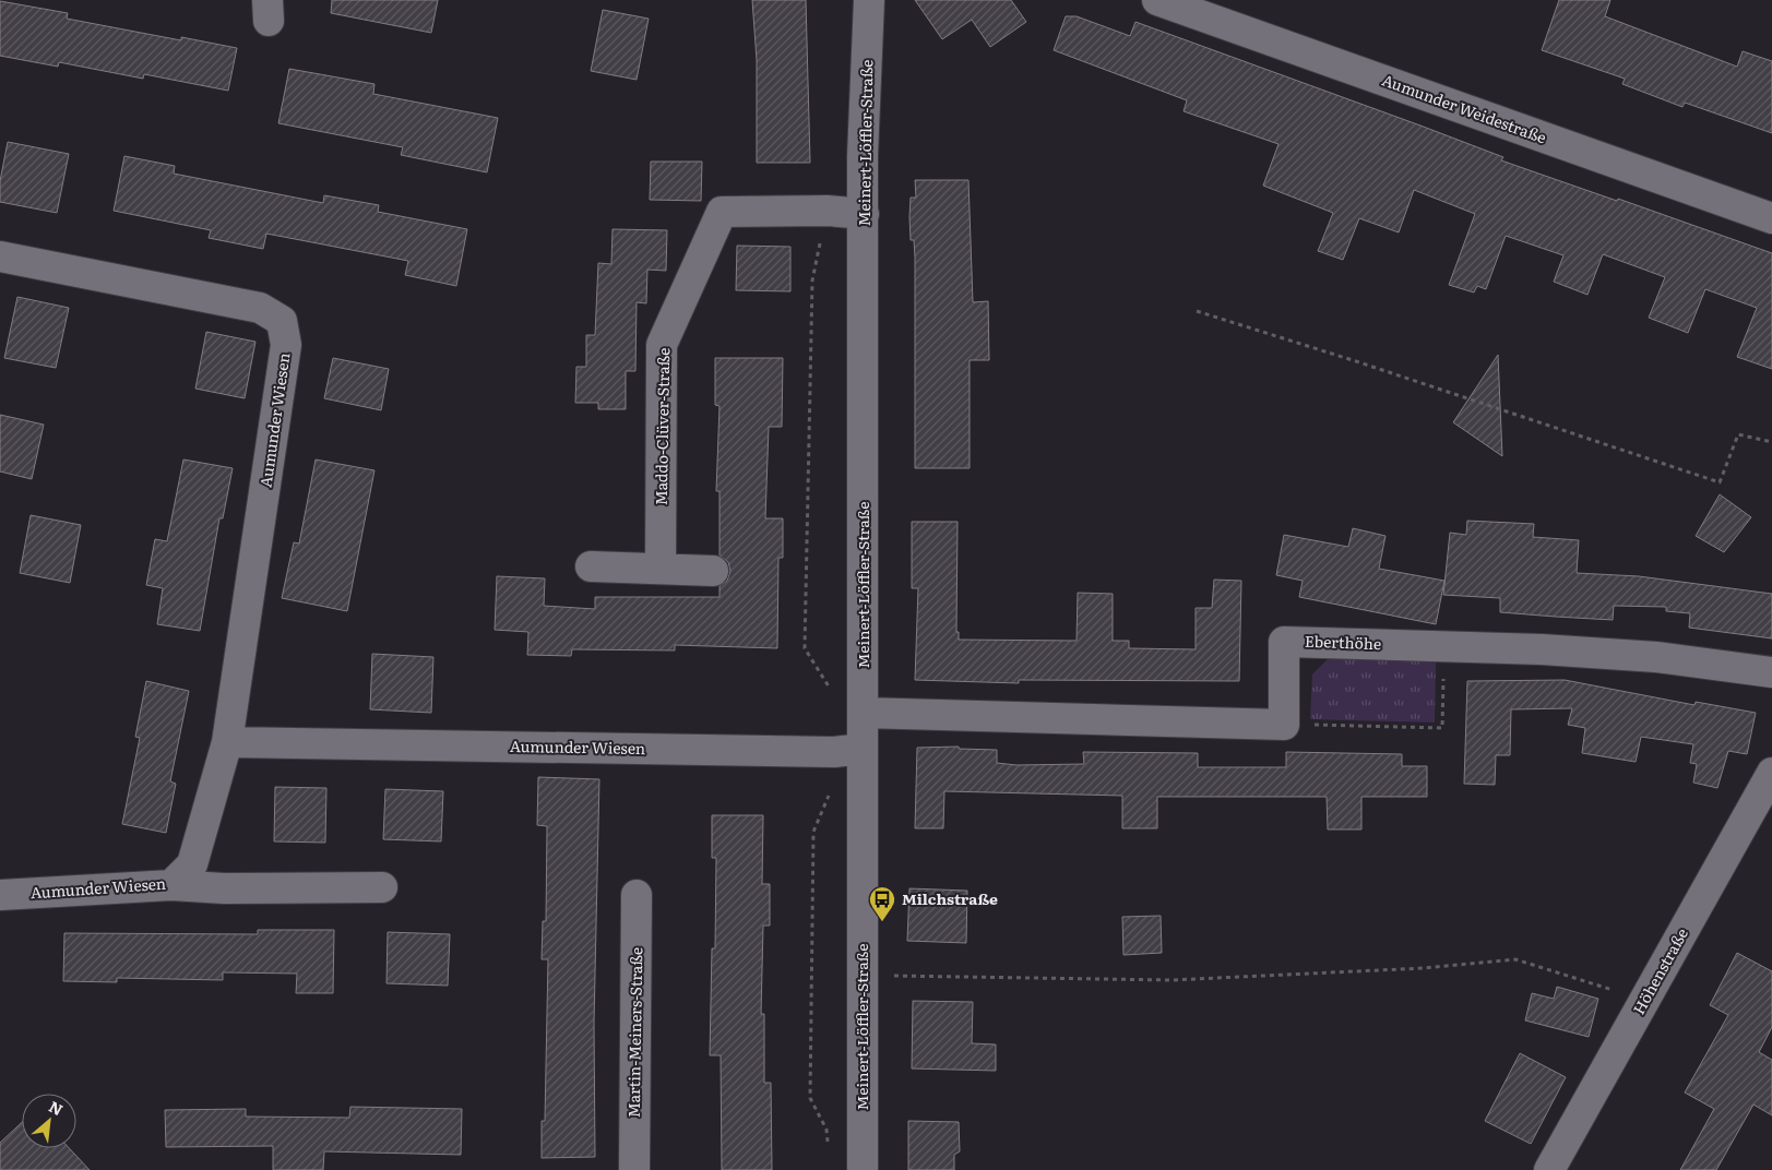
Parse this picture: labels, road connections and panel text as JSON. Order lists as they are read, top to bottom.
{
  "streets": {
    "street": [
      "Aumunder Weidestraße",
      "Meinert-Löffler-Straße",
      "Aumunder Wiesen",
      "Maddo-Clüver-Straße",
      "Eberthöhe",
      "Höhenstraße",
      "Martin-Meiners-Straße"
    ]
  },
  "crossings": [
    ["Meinert-Löffler-Straße", "Aumunder Wiesen"],
    ["Meinert-Löffler-Straße", "Maddo-Clüver-Straße"]
  ],
  "places": {
    "bus stop": ["Milchstraße"]
  },
  "north": "top right"
}
